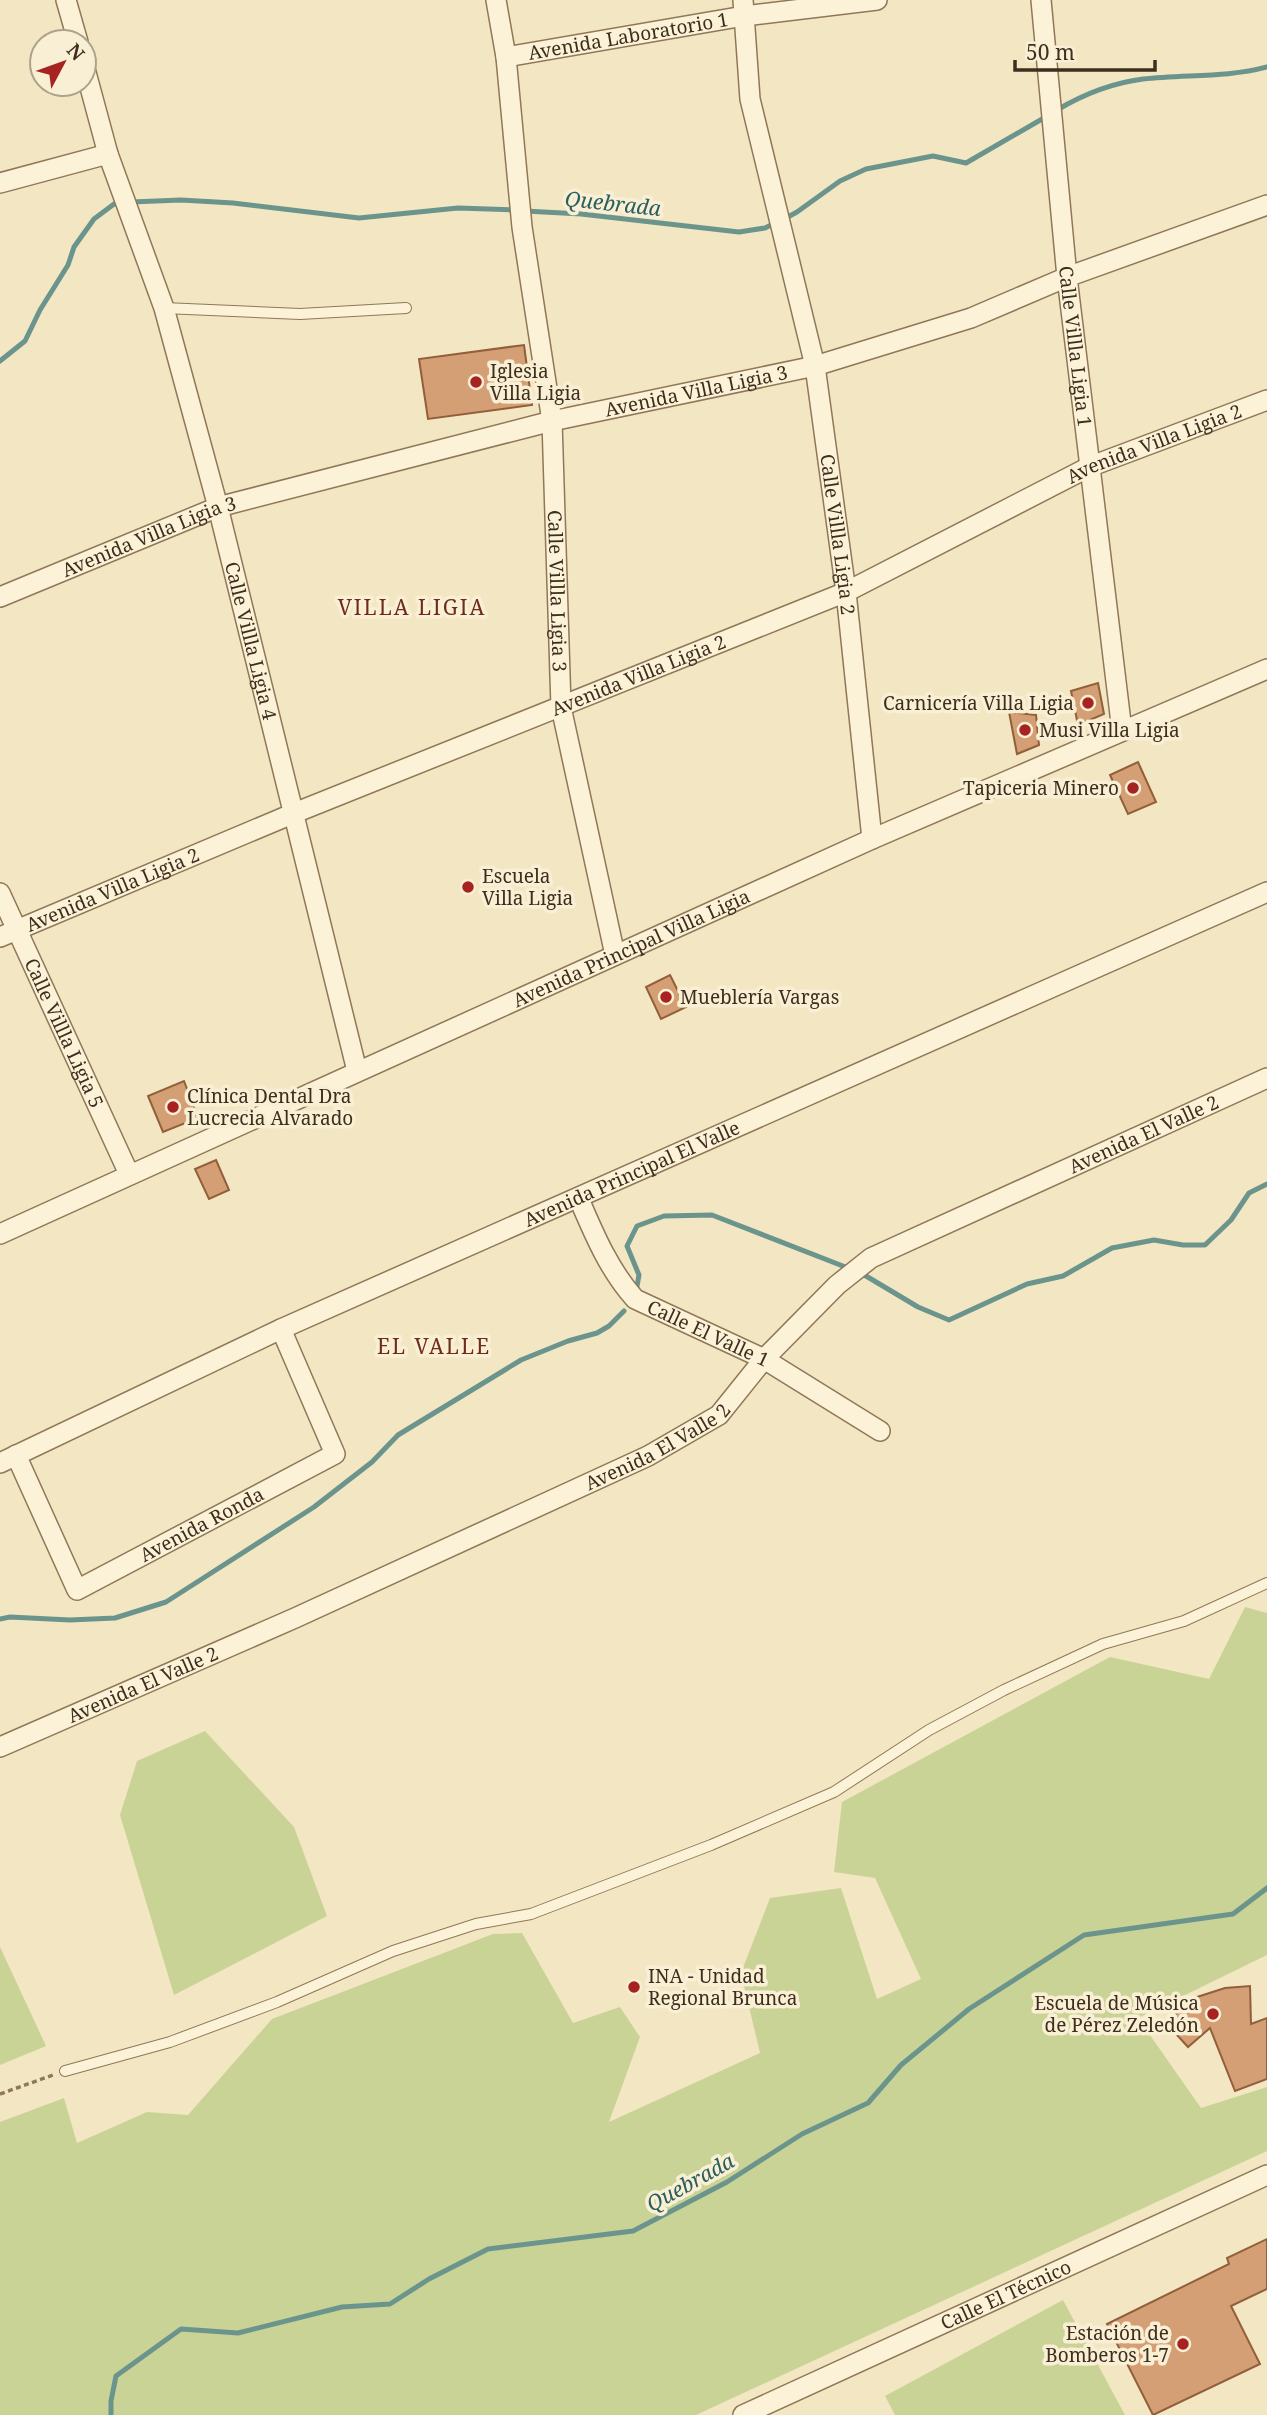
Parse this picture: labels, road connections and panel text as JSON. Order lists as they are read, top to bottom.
{
  "streets": {
    "street": [
      "Avenida Laboratorio 1",
      "Calle Villla Ligia 1",
      "Avenida Villa Ligia 3",
      "Avenida Villa Ligia 2",
      "Calle Villla Ligia 2",
      "Calle Villla Ligia 3",
      "Calle Villla Ligia 4",
      "Avenida Principal Villa Ligia",
      "Calle Villla Ligia 5",
      "Avenida El Valle 2",
      "Avenida Principal El Valle",
      "Calle El Valle 1",
      "Avenida Ronda",
      "Calle El Técnico"
    ]
  },
  "crossings": [
    ["Avenida Laboratorio 1", "Calle Villla Ligia 2"],
    ["Avenida Laboratorio 1", "Calle Villla Ligia 3"],
    ["Calle Villla Ligia 1", "Avenida Villa Ligia 3"],
    ["Calle Villla Ligia 1", "Avenida Villa Ligia 2"],
    ["Calle Villla Ligia 1", "Avenida Principal Villa Ligia"],
    ["Avenida Villa Ligia 3", "Calle Villla Ligia 2"],
    ["Avenida Villa Ligia 3", "Calle Villla Ligia 3"],
    ["Avenida Villa Ligia 3", "Calle Villla Ligia 4"],
    ["Avenida Villa Ligia 2", "Calle Villla Ligia 2"],
    ["Avenida Villa Ligia 2", "Calle Villla Ligia 3"],
    ["Avenida Villa Ligia 2", "Calle Villla Ligia 4"],
    ["Avenida Villa Ligia 2", "Calle Villla Ligia 5"],
    ["Calle Villla Ligia 2", "Avenida Principal Villa Ligia"],
    ["Calle Villla Ligia 3", "Avenida Principal Villa Ligia"],
    ["Calle Villla Ligia 4", "Avenida Principal Villa Ligia"],
    ["Avenida Principal Villa Ligia", "Calle Villla Ligia 5"],
    ["Avenida El Valle 2", "Calle El Valle 1"],
    ["Avenida Principal El Valle", "Calle El Valle 1"],
    ["Avenida Principal El Valle", "Avenida Ronda"]
  ],
  "districts": ["VILLA LIGIA", "EL VALLE"],
  "water": ["Quebrada"],
  "places": [
    "Iglesia Villa Ligia",
    "Carnicería Villa Ligia",
    "Musi Villa Ligia",
    "Tapiceria Minero",
    "Escuela Villa Ligia",
    "Mueblería Vargas",
    "Clínica Dental Dra Lucrecia Alvarado",
    "INA - Unidad Regional Brunca",
    "Escuela de Música de Pérez Zeledón",
    "Estación de Bomberos 1-7"
  ],
  "scale_bar": "50 m",
  "north": "top right"
}
